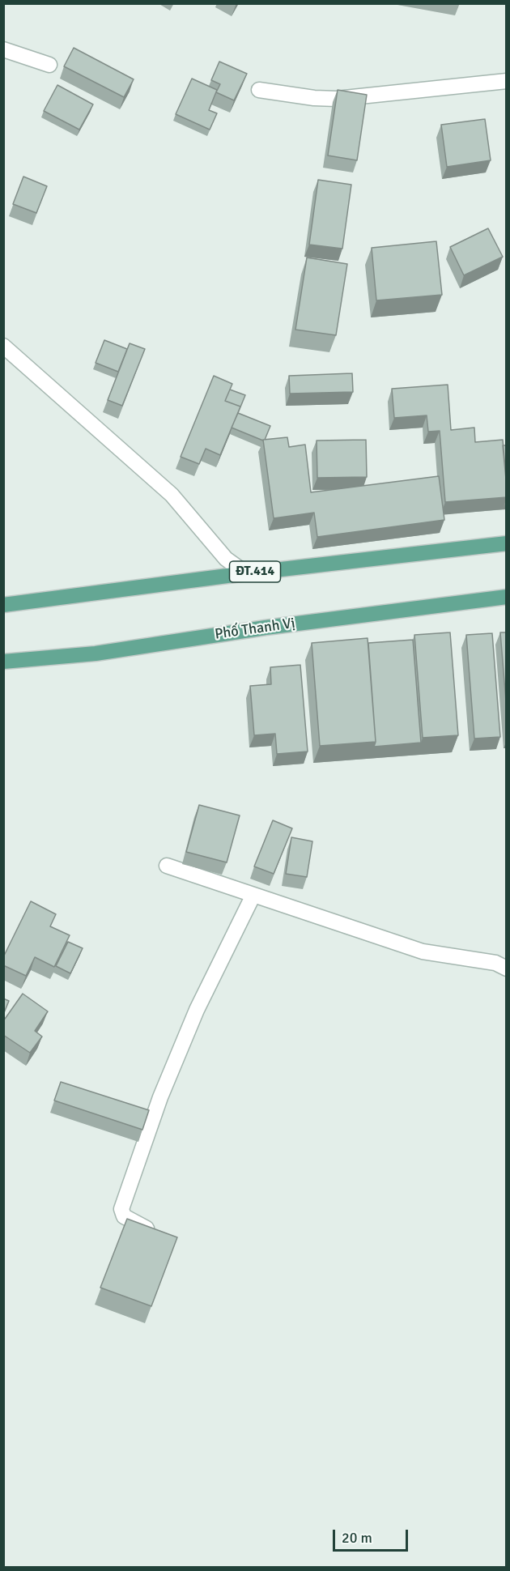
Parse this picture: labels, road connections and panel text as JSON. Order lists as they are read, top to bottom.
{
  "streets": {
    "main road": ["ĐT.414", "Phố Thanh Vị"]
  },
  "scale_bar": "20 m"
}
